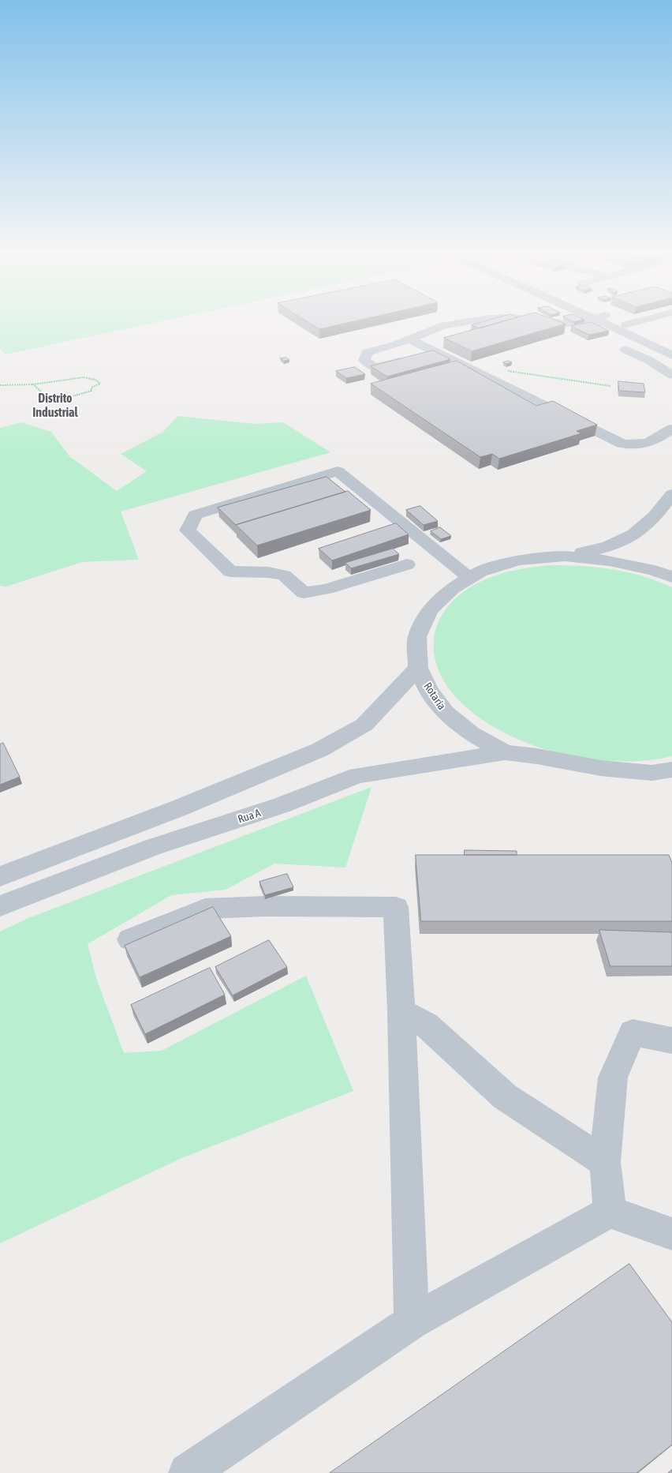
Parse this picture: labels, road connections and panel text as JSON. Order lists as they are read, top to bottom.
{
  "streets": {
    "street": ["Rotaria", "Rua A"]
  },
  "crossings": [
    ["Rotaria", "Rua A"]
  ],
  "districts": ["Distrito Industrial"]
}
